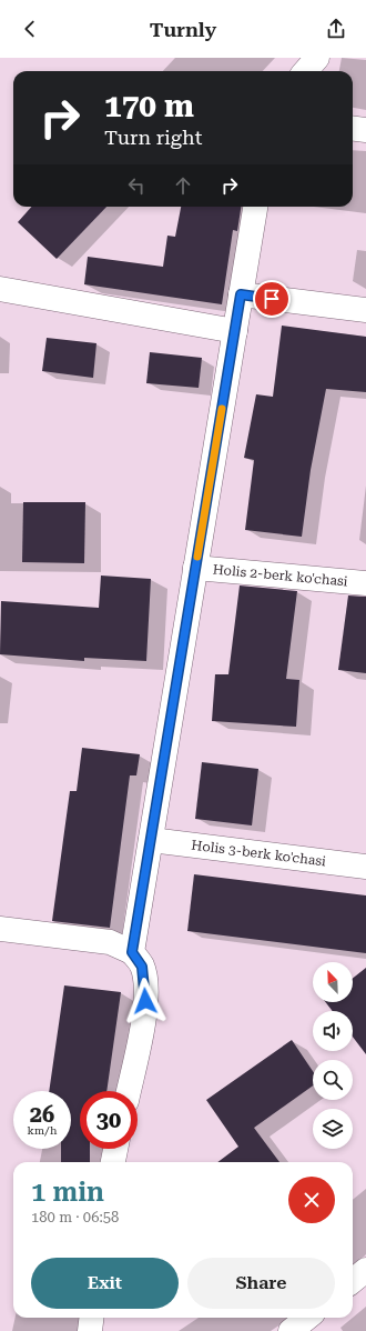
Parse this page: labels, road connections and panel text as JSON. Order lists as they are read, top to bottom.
{
  "streets": {
    "street": ["Holis 2-berk ko'chasi", "Holis 3-berk ko'chasi"]
  },
  "north": "top left",
  "page": {
    "header": "Turnly",
    "turn": ["170 m", "Turn right"],
    "speed": "26 km/h",
    "limit": "30",
    "heading": ["1 min", "180 m · 06:58"],
    "buttons": ["Exit", "Share"]
  }
}
